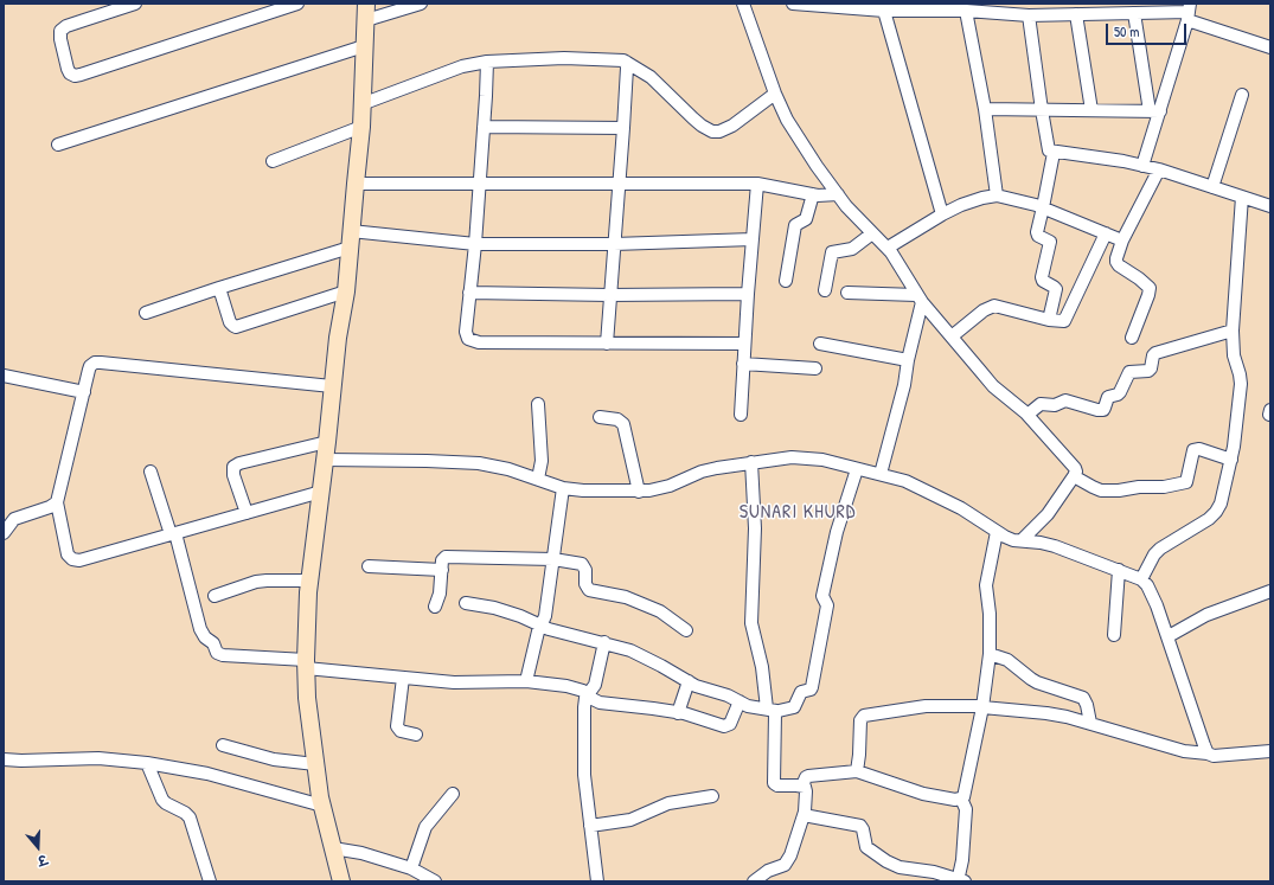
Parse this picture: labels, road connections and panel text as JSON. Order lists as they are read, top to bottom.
{
  "districts": ["SUNARI KHURD"],
  "scale_bar": "50 m",
  "north": "bottom"
}
